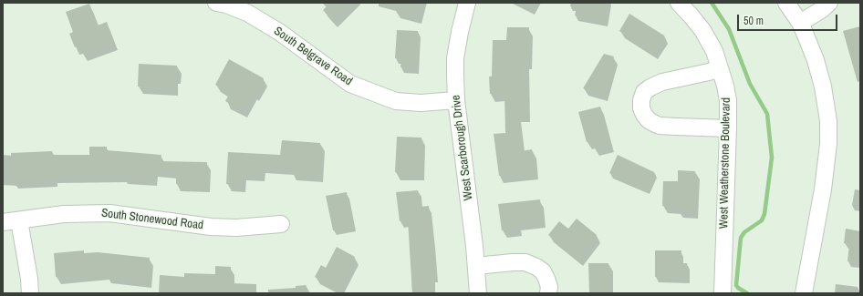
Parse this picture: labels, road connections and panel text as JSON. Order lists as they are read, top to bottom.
{
  "streets": {
    "street": [
      "South Belgrave Road",
      "West Scarborough Drive",
      "West Weatherstone Boulevard",
      "South Stonewood Road"
    ]
  },
  "crossings": [
    ["South Belgrave Road", "West Scarborough Drive"]
  ],
  "scale_bar": "50 m"
}
